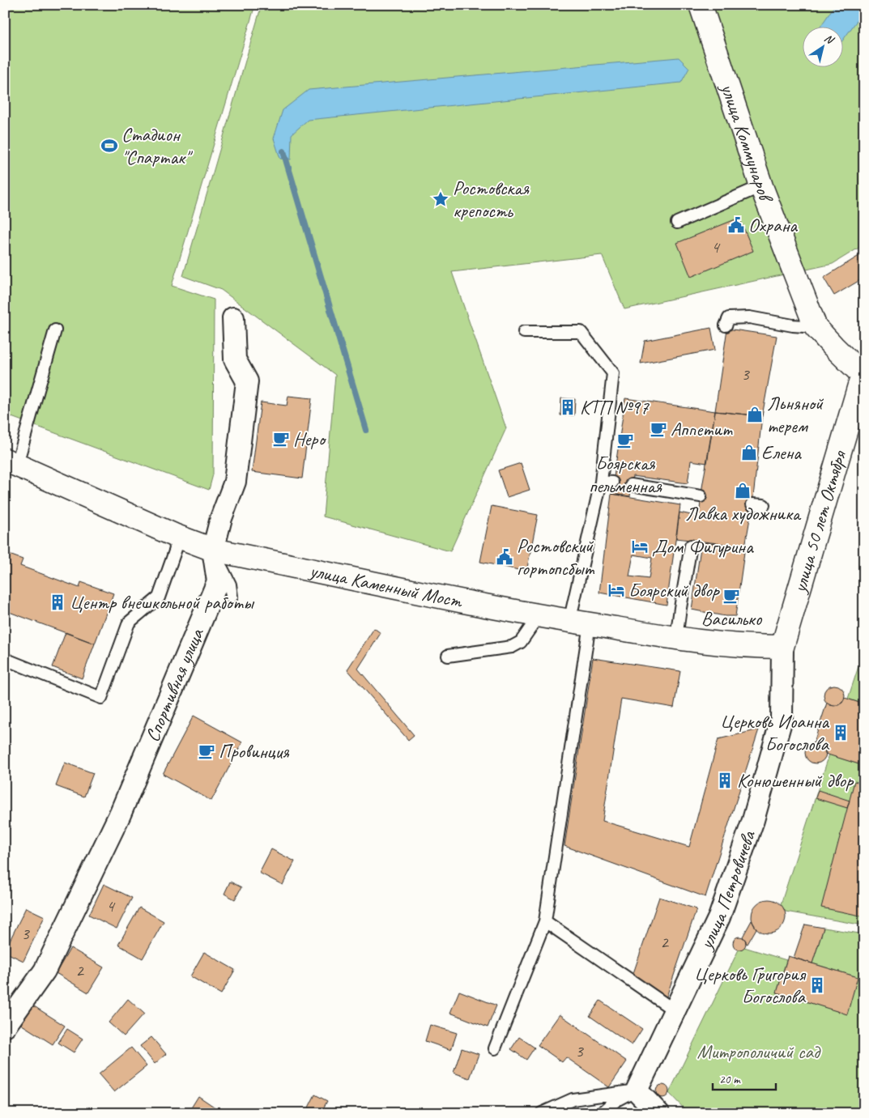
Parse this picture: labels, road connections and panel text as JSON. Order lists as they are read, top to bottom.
{
  "streets": {
    "street": [
      "улица Коммунаров",
      "улица 50 лет Октября",
      "улица Каменный Мост",
      "Спортивная улица",
      "улица Петровичева"
    ]
  },
  "crossings": [
    ["улица Коммунаров", "улица 50 лет Октября"],
    ["улица 50 лет Октября", "улица Каменный Мост"],
    ["улица 50 лет Октября", "улица Петровичева"],
    ["улица Каменный Мост", "Спортивная улица"],
    ["улица Каменный Мост", "улица Петровичева"]
  ],
  "parks": ["Митрополичий сад"],
  "places": {
    "sports": ["Стадион \"Спартак\""],
    "place": ["Ростовская крепость"],
    "public building": ["Охрана", "Ростовский гортопсбыт"],
    "building": [
      "КТП №97",
      "Центр внешкольной работы",
      "Церковь Иоанна Богослова",
      "Конюшенный двор",
      "Церковь Григория Богослова"
    ],
    "shop": ["Льняной терем", "Елена", "Лавка художника"],
    "cafe": [
      "Аппетит",
      "Неро",
      "Боярская пельменная",
      "Василько",
      "Провинция"
    ],
    "hotel": ["Дом Фигурина", "Боярский двор"]
  },
  "house_numbers": [
    "4",
    "3",
    "4",
    "3",
    "2",
    "2",
    "3"
  ],
  "scale_bar": "20 m",
  "north": "top right"
}
